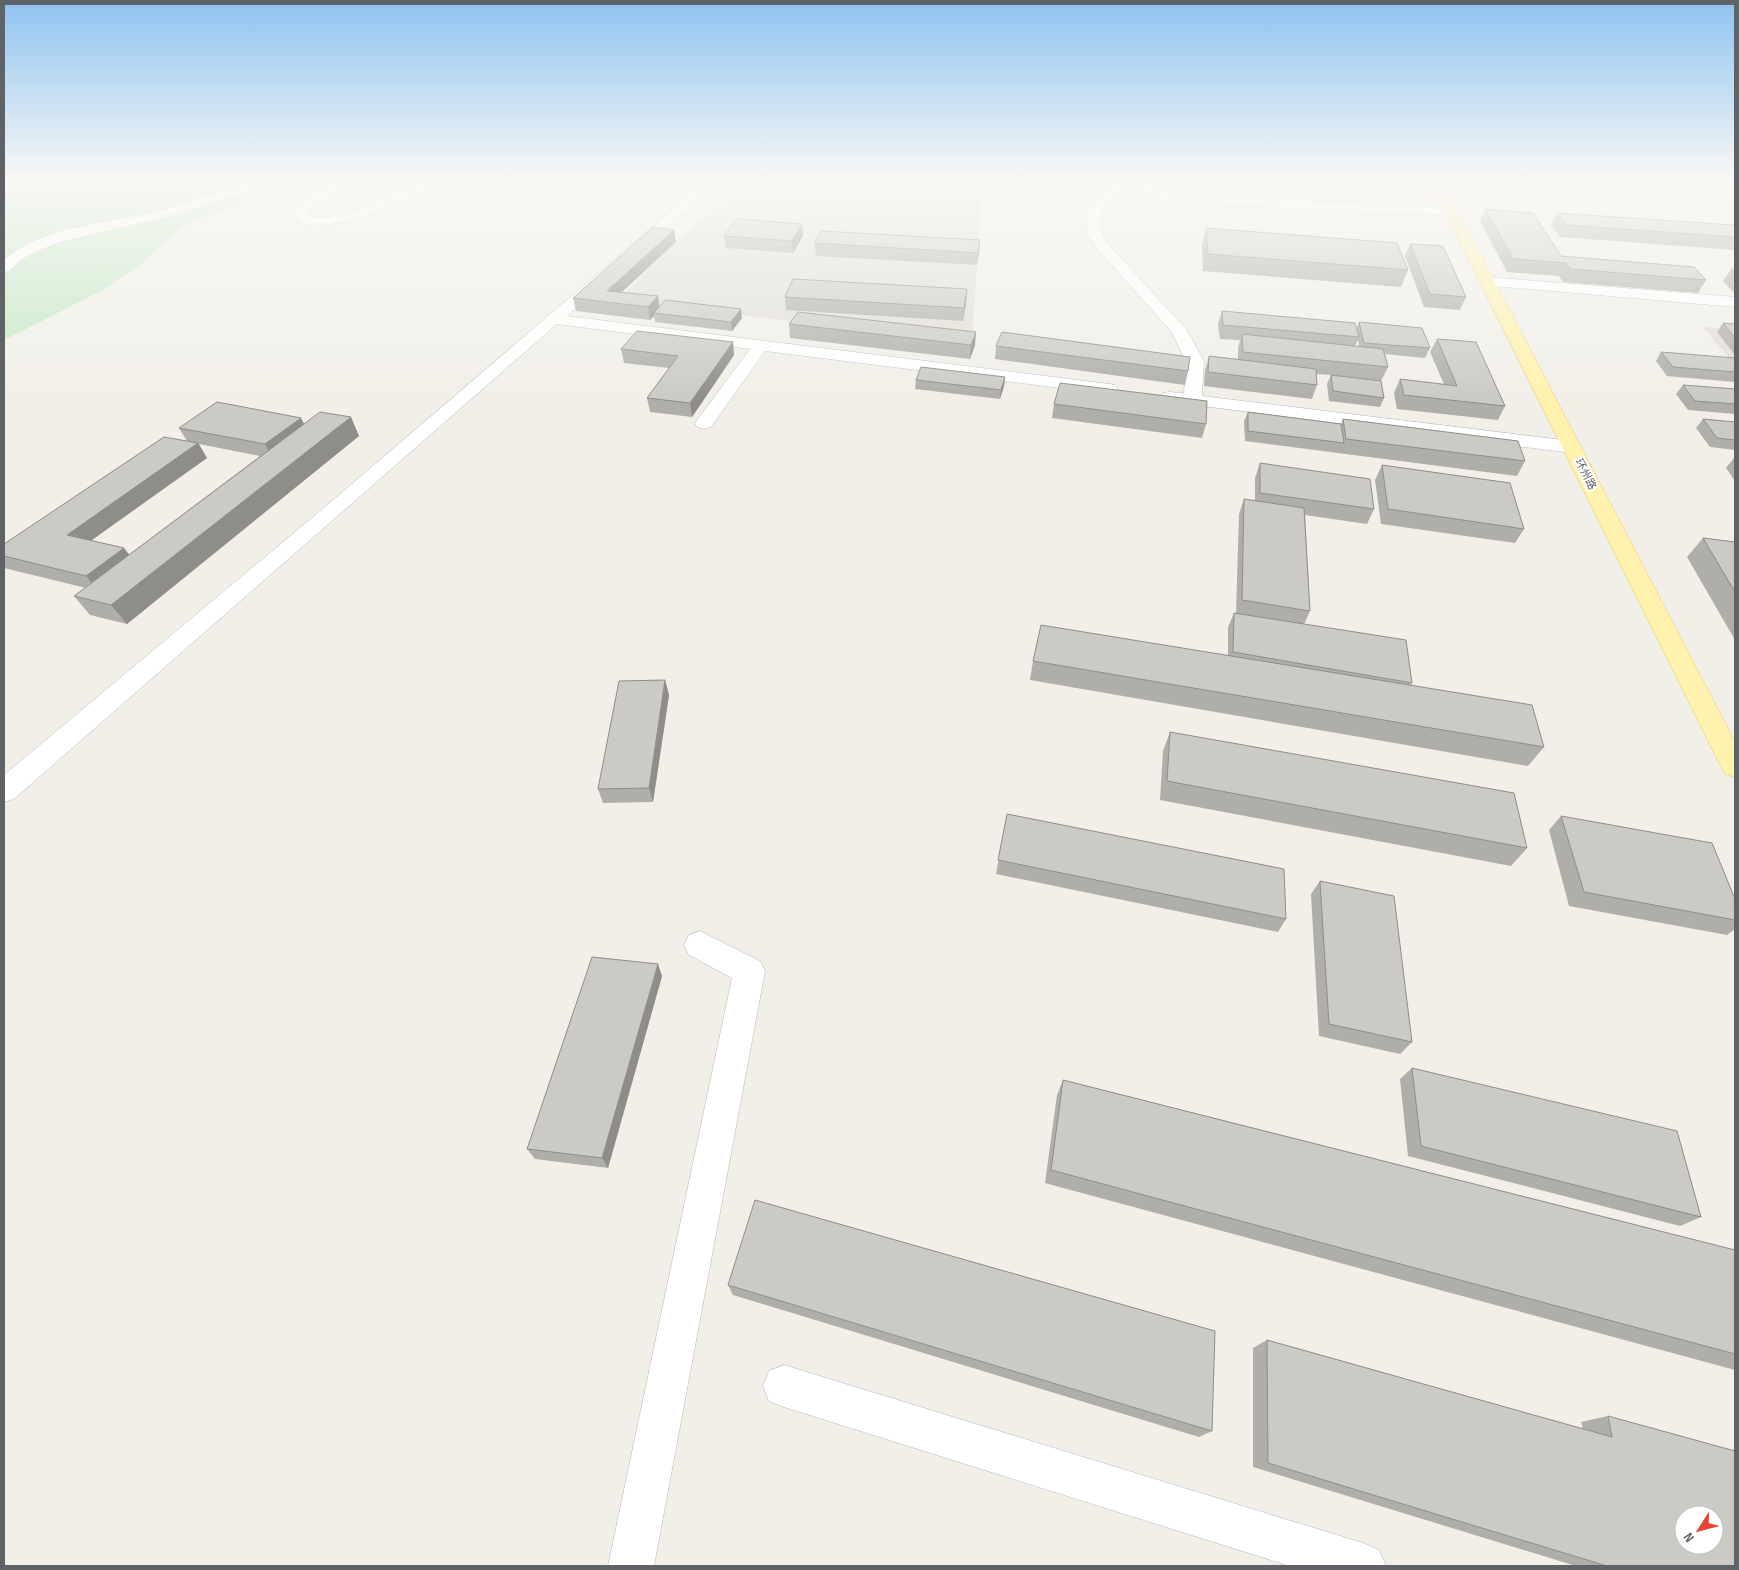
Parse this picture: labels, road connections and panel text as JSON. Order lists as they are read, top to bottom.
{
  "streets": {
    "main road": ["环州路"]
  },
  "north": "bottom left"
}
